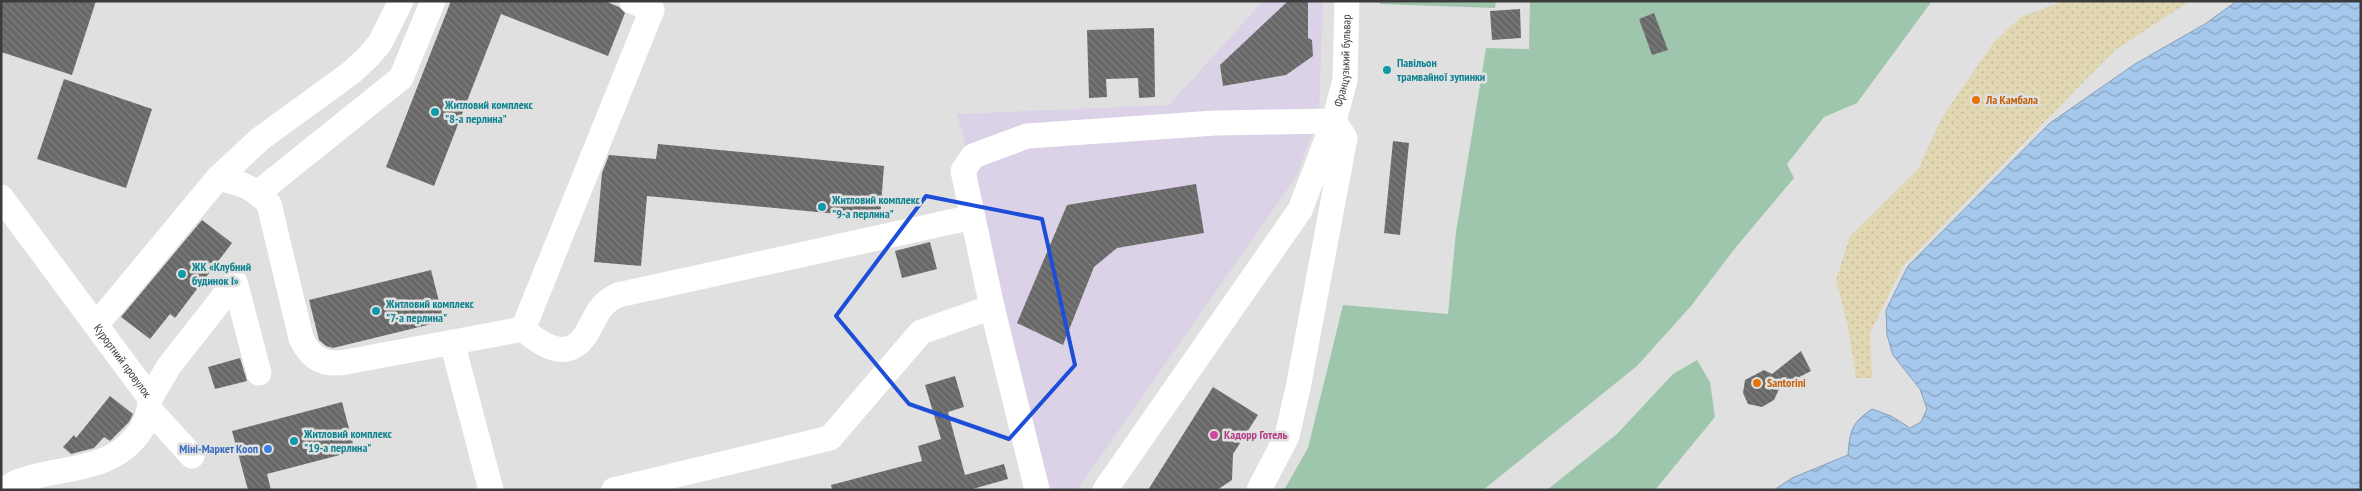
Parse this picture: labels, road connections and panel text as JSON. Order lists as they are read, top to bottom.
{
  "streets": {
    "street": ["Французький бульвар", "Курортний провулок"]
  },
  "places": [
    "Павільон трамвайної зупинки",
    "Ла Камбала",
    "Житловий комплекс \"8-а перлина\"",
    "Житловий комплекс \"9-а перлина\"",
    "ЖК «Клубний будинок I»",
    "Житловий комплекс \"7-а перлина\"",
    "Santorini",
    "Кадорр Готель",
    "Житловий комплекс \"19-а перлина\"",
    "Міні-Маркет Кооп"
  ]
}
